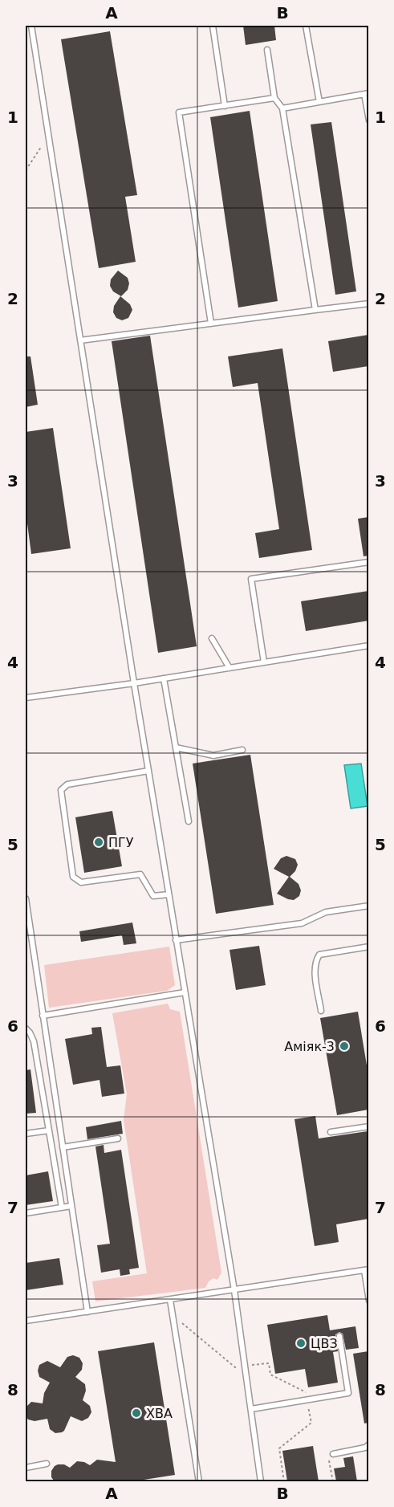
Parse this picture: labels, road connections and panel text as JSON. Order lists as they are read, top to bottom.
{
  "places": [
    "ПГУ",
    "Аміяк-3",
    "ЦВЗ",
    "ХВА"
  ],
  "grid": {
    "columns": ["A", "B"],
    "rows": [
      "1",
      "2",
      "3",
      "4",
      "5",
      "6",
      "7",
      "8"
    ]
  }
}
